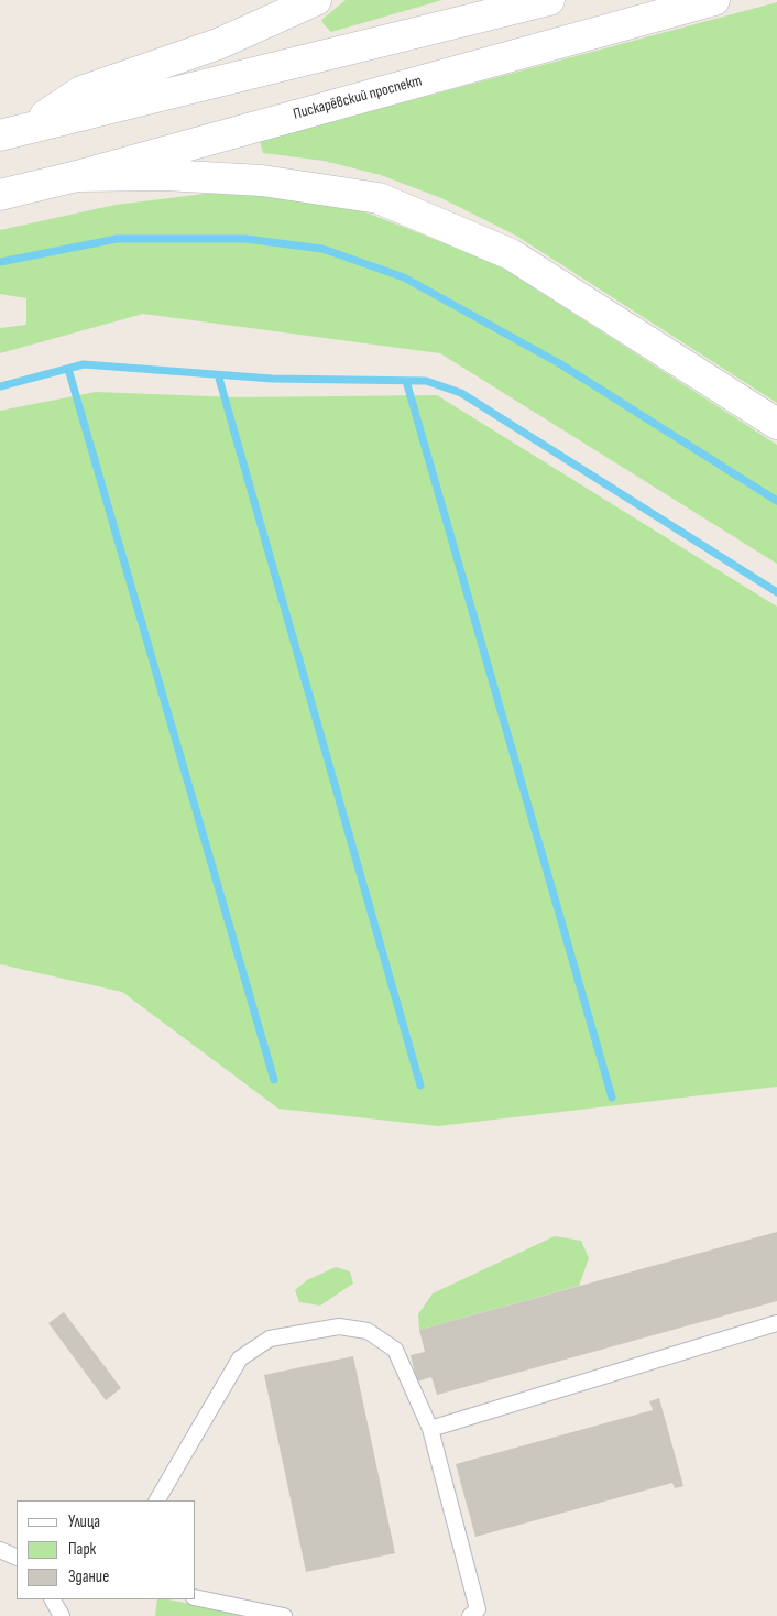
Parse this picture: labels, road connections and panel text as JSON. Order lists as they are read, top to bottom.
{
  "streets": {
    "main road": ["Пискарёвский проспект"]
  },
  "legend": ["Улица", "Парк", "Здание"]
}
